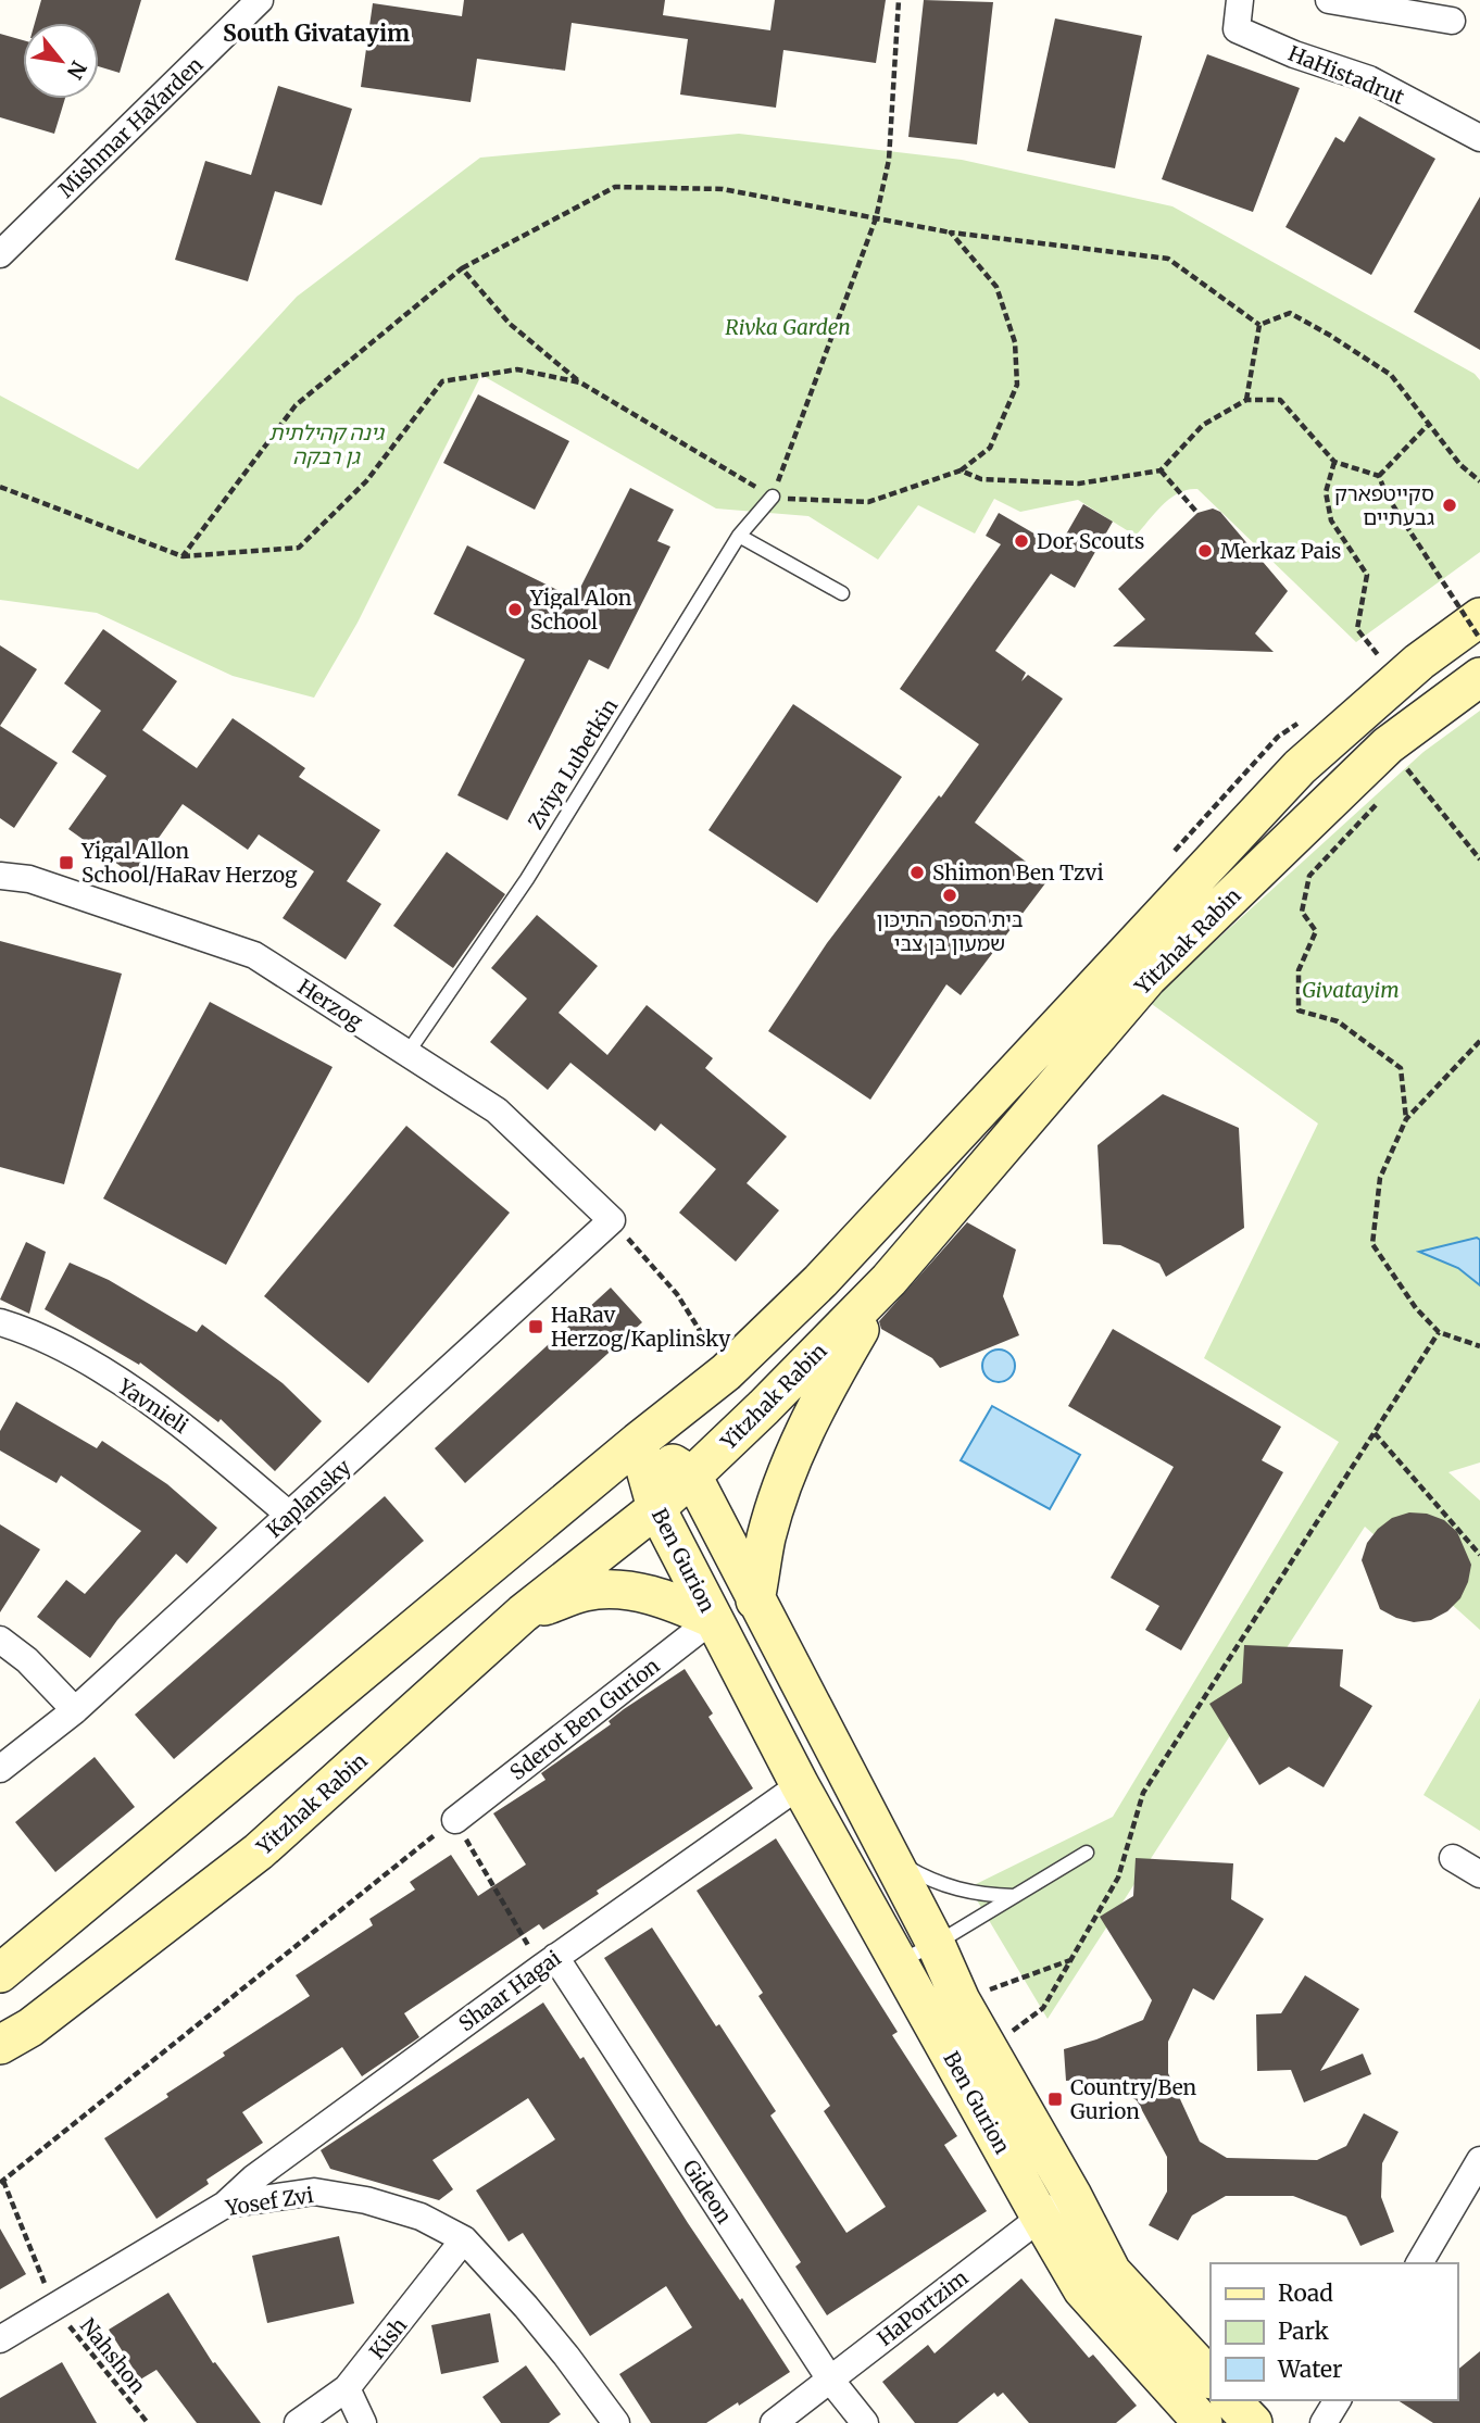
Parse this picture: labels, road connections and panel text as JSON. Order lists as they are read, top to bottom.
{
  "streets": {
    "main road": ["Yitzhak Rabin", "Ben Gurion"],
    "street": [
      "HaHistadrut",
      "Mishmar HaYarden",
      "Herzog",
      "Yavnieli",
      "Kaplansky",
      "Sderot Ben Gurion",
      "Shaar Hagai",
      "Gideon",
      "Yosef Zvi",
      "HaPortzim",
      "Kish"
    ],
    "lane": ["Zviya Lubetkin"],
    "path": ["Nahshon"]
  },
  "crossings": [
    ["Zviya Lubetkin", "Herzog"],
    ["Yitzhak Rabin", "Ben Gurion"],
    ["Herzog", "Kaplansky"],
    ["Yavnieli", "Kaplansky"],
    ["Ben Gurion", "Sderot Ben Gurion"],
    ["Ben Gurion", "Shaar Hagai"],
    ["Ben Gurion", "HaPortzim"],
    ["Shaar Hagai", "Gideon"],
    ["Shaar Hagai", "Yosef Zvi"],
    ["Gideon", "HaPortzim"],
    ["Yosef Zvi", "Kish"],
    ["Yosef Zvi", "Nahshon"]
  ],
  "districts": ["South Givatayim"],
  "parks": ["Rivka Garden", "גינה קהילתית גן רבקה", "Givatayim"],
  "places": {
    "other": [
      "סקייטפארק גבעתיים",
      "Dor Scouts",
      "Merkaz Pais",
      "Yigal Alon School",
      "Shimon Ben Tzvi",
      "בית הספר התיכון שמעון בן צבי"
    ],
    "transit": ["Yigal Allon School/HaRav Herzog", "HaRav Herzog/Kaplinsky", "Country/Ben Gurion"]
  },
  "legend": ["Road", "Park", "Water"],
  "north": "bottom right"
}
